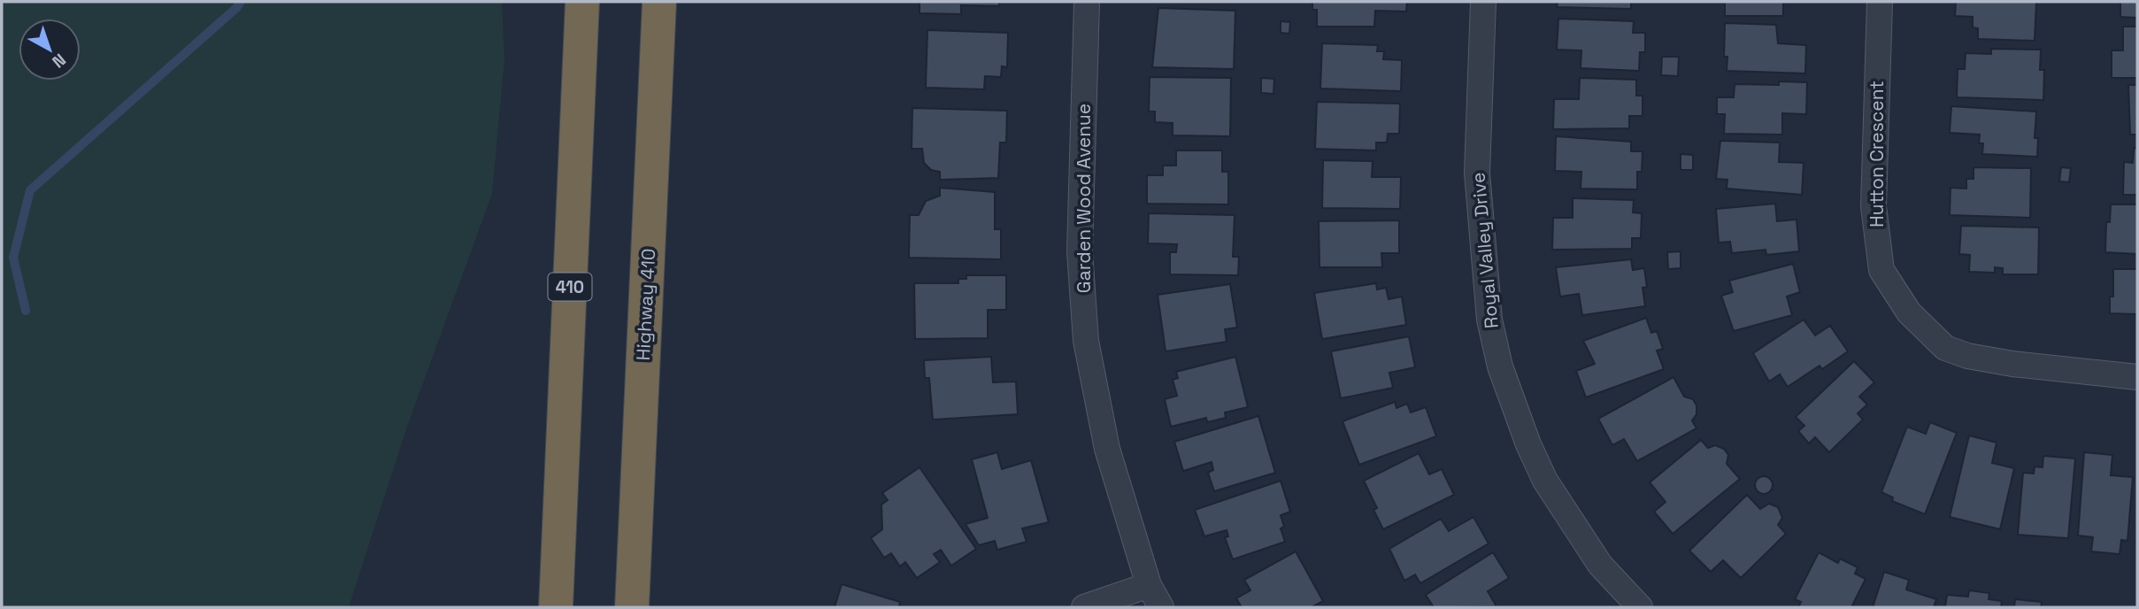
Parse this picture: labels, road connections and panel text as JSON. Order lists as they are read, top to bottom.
{
  "streets": {
    "highway": ["410", "Highway 410"],
    "street": ["Hutton Crescent", "Garden Wood Avenue", "Royal Valley Drive"]
  },
  "north": "bottom right"
}
